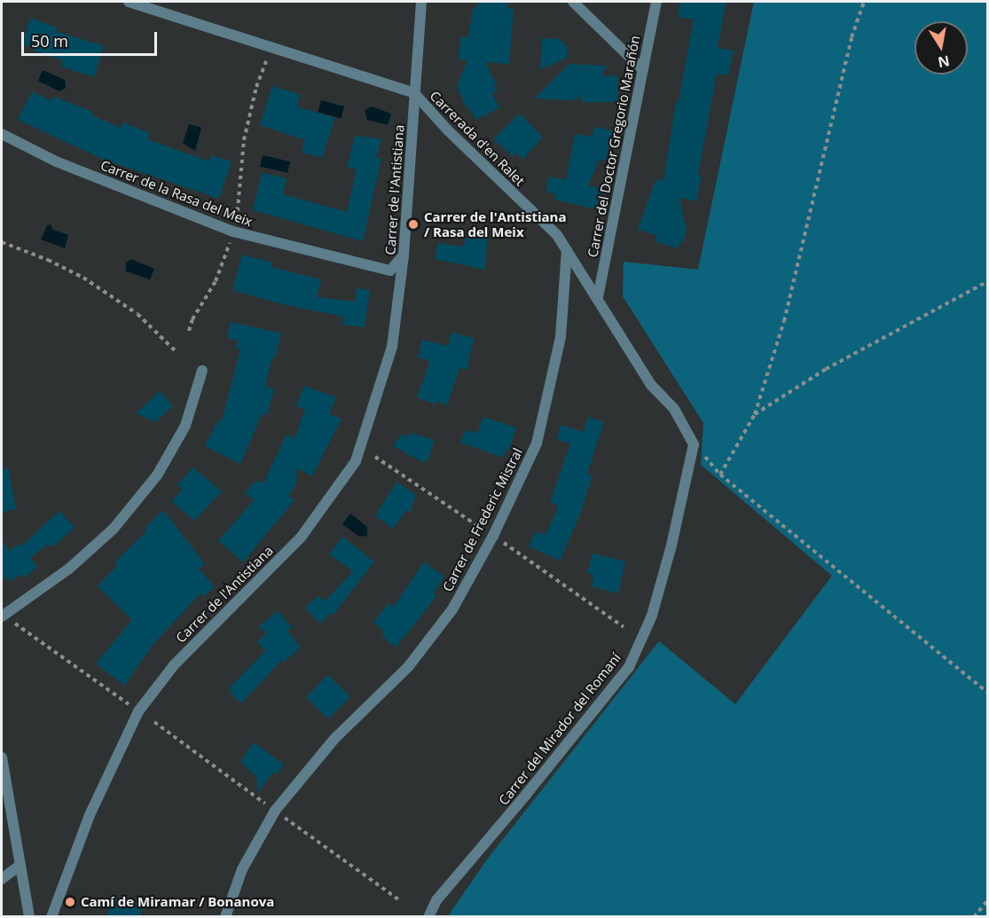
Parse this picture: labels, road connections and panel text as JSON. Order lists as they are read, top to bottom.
{
  "streets": {
    "street": [
      "Carrerada d'en Ralet",
      "Carrer del Doctor Gregorio Marañón",
      "Carrer de l'Antistiana",
      "Carrer de la Rasa del Meix",
      "Carrer de Frederic Mistral",
      "Carrer del Mirador del Romaní"
    ]
  },
  "crossings": [
    ["Carrerada d'en Ralet", "Carrer del Doctor Gregorio Marañón"],
    ["Carrerada d'en Ralet", "Carrer de l'Antistiana"],
    ["Carrerada d'en Ralet", "Carrer de Frederic Mistral"],
    ["Carrerada d'en Ralet", "Carrer del Mirador del Romaní"],
    ["Carrer de l'Antistiana", "Carrer de la Rasa del Meix"]
  ],
  "places": ["Carrer de l'Antistiana / Rasa del Meix", "Camí de Miramar / Bonanova"],
  "scale_bar": "50 m",
  "north": "bottom"
}
